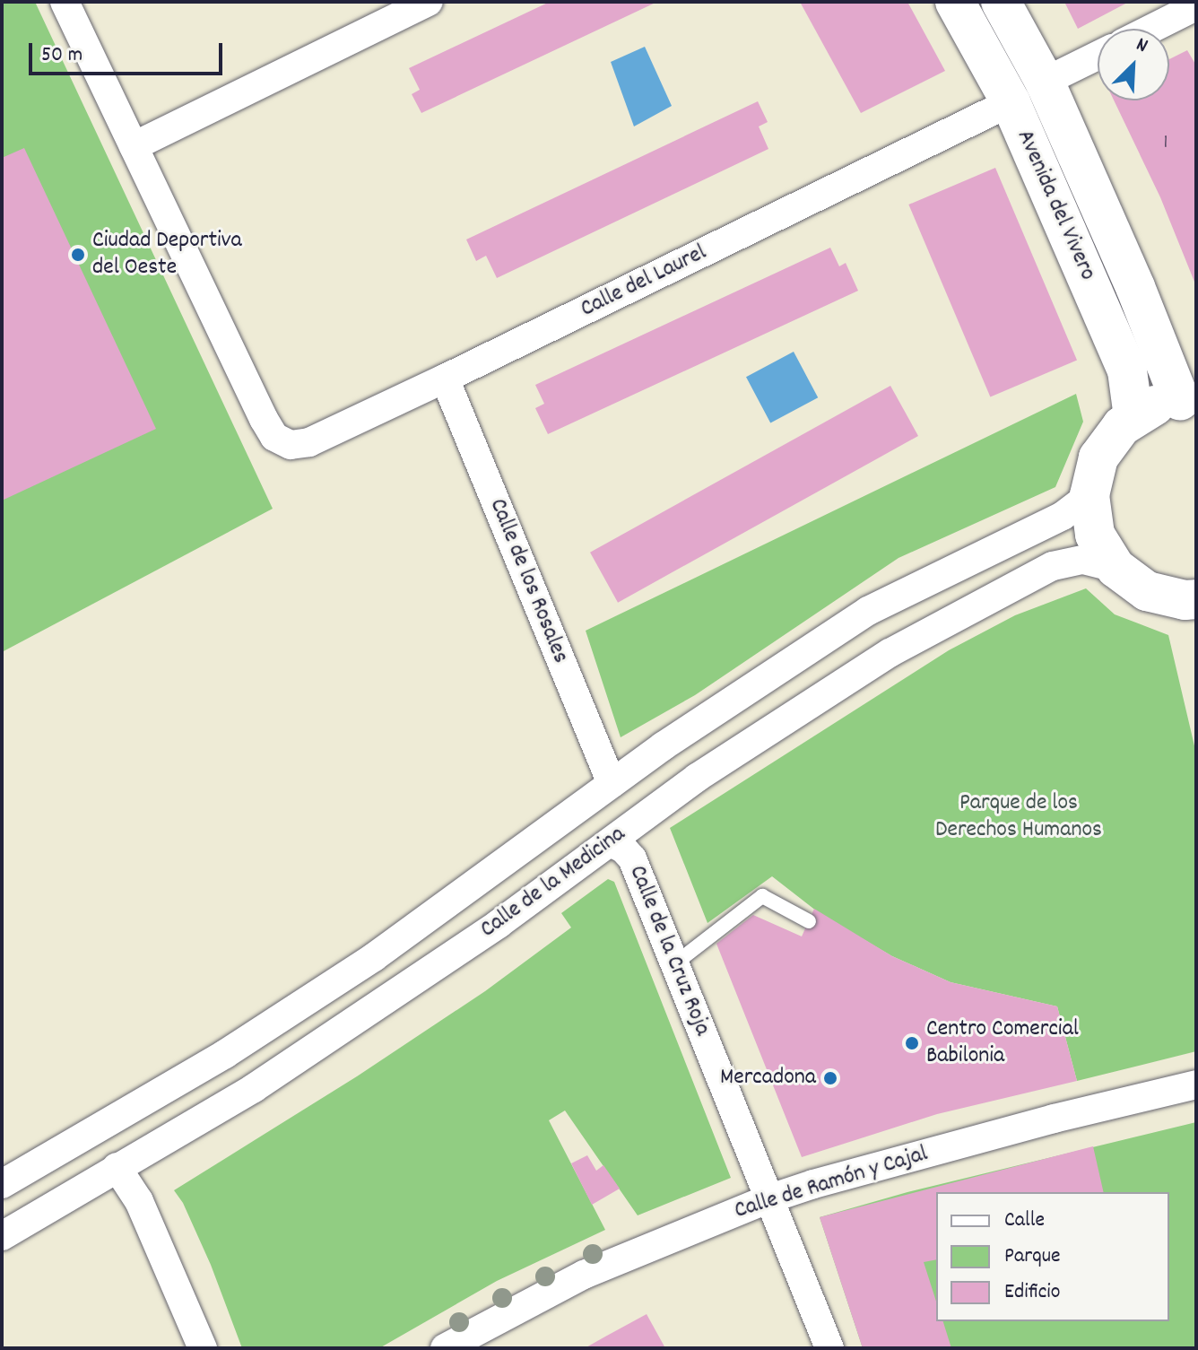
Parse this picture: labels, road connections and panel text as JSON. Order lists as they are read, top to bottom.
{
  "streets": {
    "main road": ["Avenida del Vivero"],
    "street": [
      "Calle del Laurel",
      "Calle de los Rosales",
      "Calle de la Medicina",
      "Calle de la Cruz Roja",
      "Calle de Ramón y Cajal"
    ]
  },
  "crossings": [
    ["Avenida del Vivero", "Calle del Laurel"],
    ["Calle del Laurel", "Calle de los Rosales"],
    ["Calle de la Medicina", "Calle de la Cruz Roja"],
    ["Calle de la Cruz Roja", "Calle de Ramón y Cajal"]
  ],
  "parks": ["Parque de los Derechos Humanos"],
  "places": ["Ciudad Deportiva del Oeste", "Centro Comercial Babilonia", "Mercadona"],
  "house_numbers": ["1"],
  "legend": ["Calle", "Parque", "Edificio"],
  "scale_bar": "50 m",
  "north": "top right"
}
